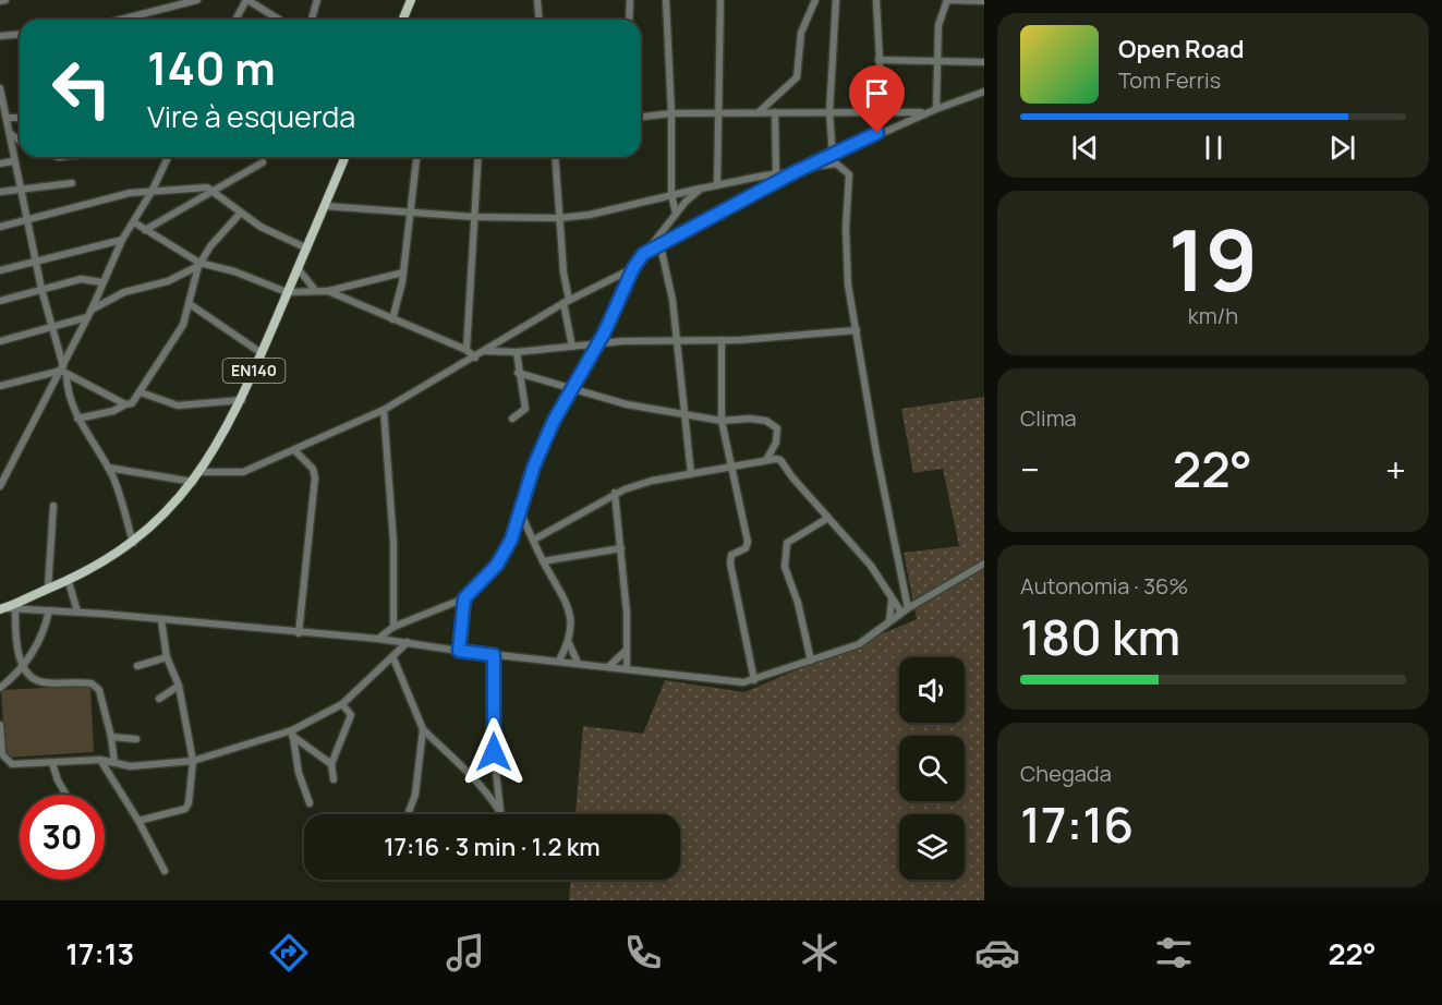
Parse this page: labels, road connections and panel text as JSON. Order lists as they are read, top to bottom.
{
  "streets": {
    "main road": ["EN140"]
  },
  "page": {
    "turn": ["140 m", "Vire à esquerda"],
    "song": ["Open Road", "Tom Ferris"],
    "tile": [
      ["19", "km/h"],
      "Clima",
      ["Autonomia · 36%", "180 km"],
      ["Chegada", "17:16"]
    ],
    "heat": ["−", "22°", "+"],
    "limit": "30",
    "trip": "17:16 · 3 min · 1.2 km",
    "tabs": ["17:13", "22°"]
  }
}
